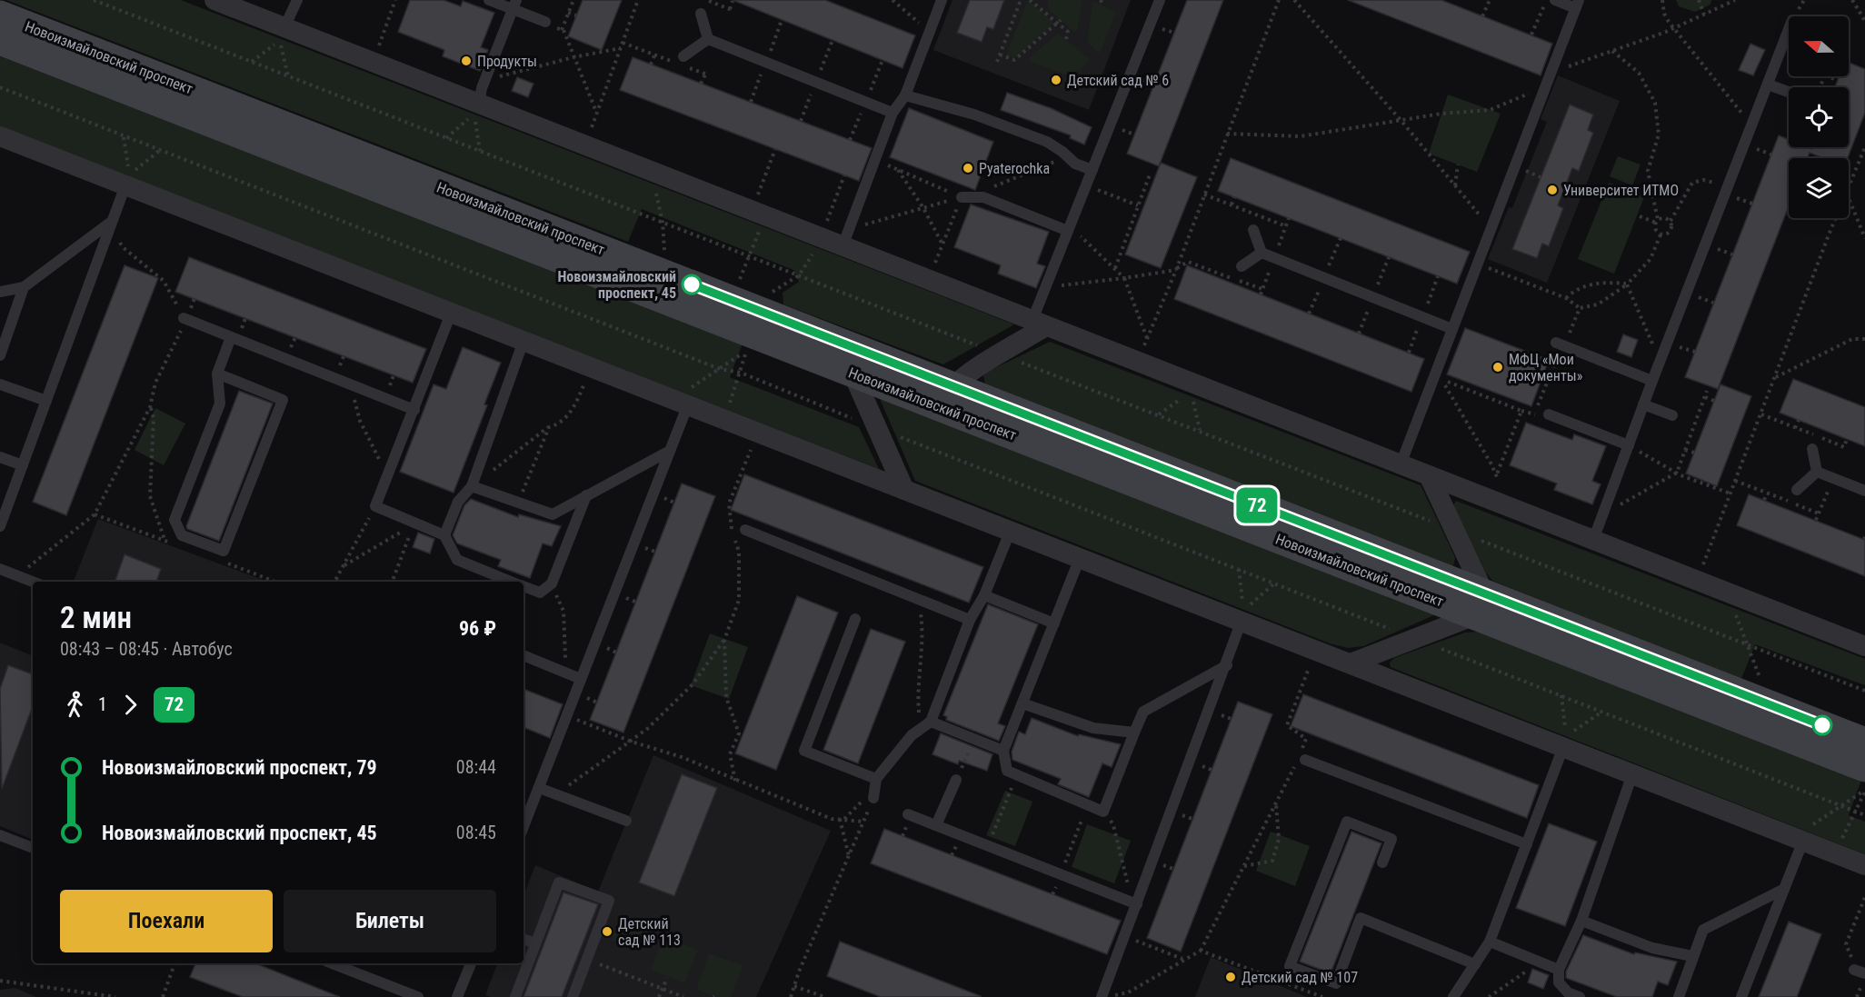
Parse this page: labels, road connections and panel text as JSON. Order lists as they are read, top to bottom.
{
  "streets": {
    "street": ["Новоизмайловский проспект"]
  },
  "places": [
    "Продукты",
    "Детский сад № 6",
    "Pyaterochka",
    "Университет ИТМО",
    "Новоизмайловский проспект, 45",
    "МФЦ «Мои документы»",
    "Детский сад № 113",
    "Детский сад № 107"
  ],
  "lines": ["bus line 72"],
  "north": "left",
  "page": {
    "on_map": "72",
    "heading": ["2 мин", "08:43 – 08:45 · Автобус", "96 ₽"],
    "legs": ["1", "72"],
    "list": [
      {
        "name": "Новоизмайловский проспект, 79",
        "value": "08:44"
      },
      {
        "name": "Новоизмайловский проспект, 45",
        "value": "08:45"
      }
    ],
    "buttons": ["Поехали", "Билеты"]
  }
}
